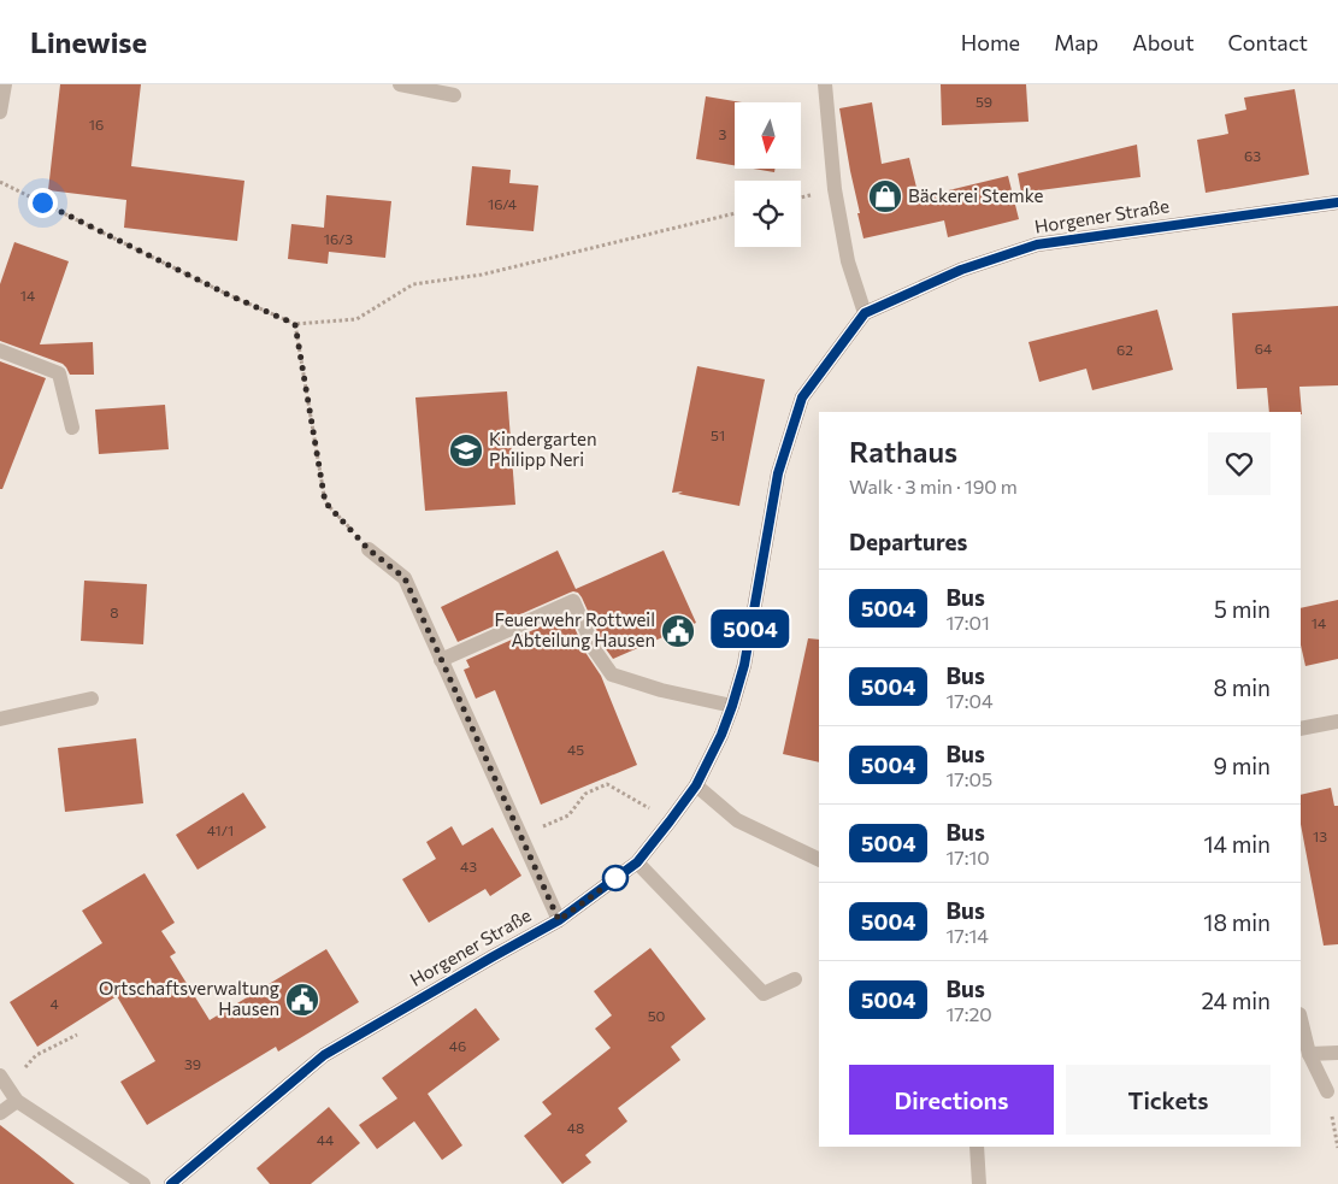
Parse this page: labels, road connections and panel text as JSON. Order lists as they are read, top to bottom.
{
  "streets": {
    "main road": ["Horgener Straße"]
  },
  "places": {
    "shop": ["Bäckerei Stemke"],
    "school or university": ["Kindergarten Philipp Neri"],
    "public building": ["Feuerwehr Rottweil Abteilung Hausen", "Ortschaftsverwaltung Hausen"]
  },
  "lines": ["bus line 5004"],
  "house_numbers": [
    "59",
    "16",
    "3",
    "63",
    "16/4",
    "16/3",
    "14",
    "64",
    "62",
    "51",
    "8",
    "14",
    "45",
    "41/1",
    "13",
    "43",
    "4",
    "50",
    "46",
    "39",
    "48",
    "44"
  ],
  "north": "bottom",
  "page": {
    "header": "Linewise",
    "nav": [
      "Home",
      "Map",
      "About",
      "Contact"
    ],
    "on_map": "5004",
    "heading": [
      ["Rathaus", "Walk · 3 min · 190 m"],
      "Departures"
    ],
    "list": [
      {
        "mark": "5004",
        "name": "Bus",
        "note": "17:01",
        "value": "5 min"
      },
      {
        "mark": "5004",
        "name": "Bus",
        "note": "17:04",
        "value": "8 min"
      },
      {
        "mark": "5004",
        "name": "Bus",
        "note": "17:05",
        "value": "9 min"
      },
      {
        "mark": "5004",
        "name": "Bus",
        "note": "17:10",
        "value": "14 min"
      },
      {
        "mark": "5004",
        "name": "Bus",
        "note": "17:14",
        "value": "18 min"
      },
      {
        "mark": "5004",
        "name": "Bus",
        "note": "17:20",
        "value": "24 min"
      }
    ],
    "buttons": ["Directions", "Tickets"]
  }
}
